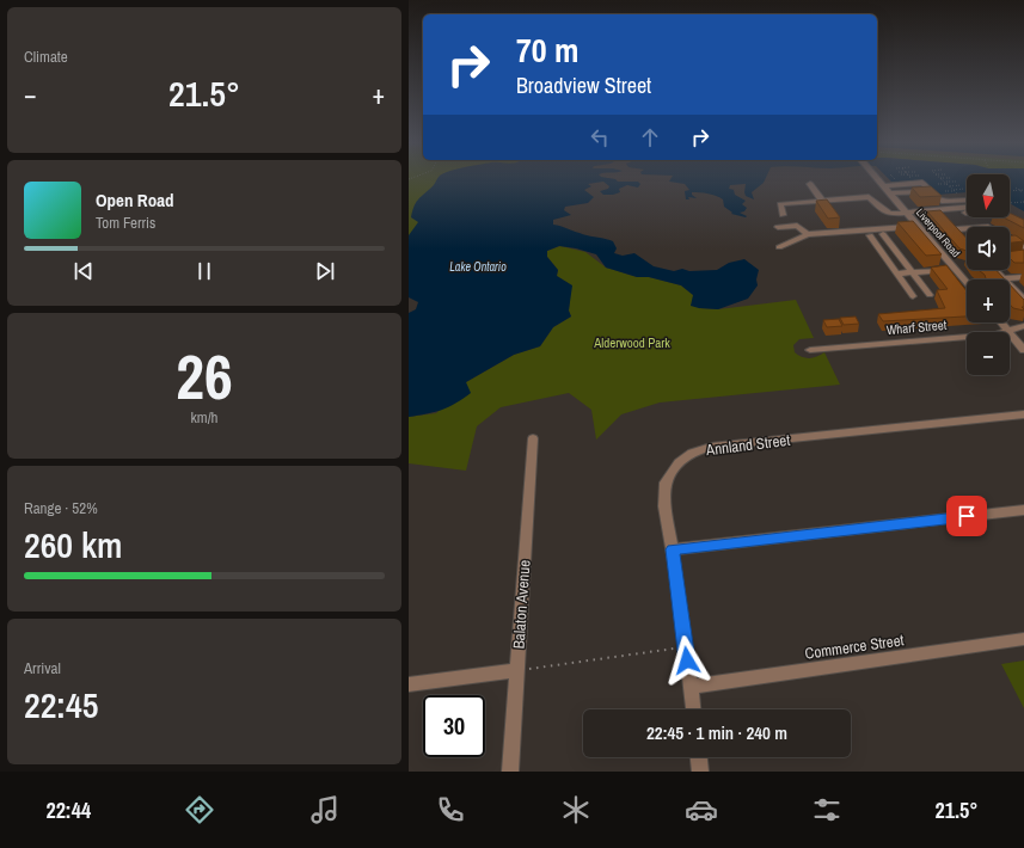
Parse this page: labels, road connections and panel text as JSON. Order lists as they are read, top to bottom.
{
  "streets": {
    "street": [
      "Liverpool Road",
      "Wharf Street",
      "Annland Street",
      "Balaton Avenue",
      "Commerce Street"
    ]
  },
  "crossings": [
    ["Annland Street", "Commerce Street"]
  ],
  "water": ["Lake Ontario"],
  "parks": ["Alderwood Park"],
  "north": "bottom",
  "page": {
    "tile": [
      "Climate",
      ["26", "km/h"],
      ["Range · 52%", "260 km"],
      ["Arrival", "22:45"]
    ],
    "turn": ["70 m", "Broadview Street"],
    "heat": ["−", "21.5°", "+"],
    "map_buttons": ["+", "−"],
    "song": ["Open Road", "Tom Ferris"],
    "limit": "30",
    "trip": "22:45 · 1 min · 240 m",
    "tabs": ["22:44", "21.5°"]
  }
}
